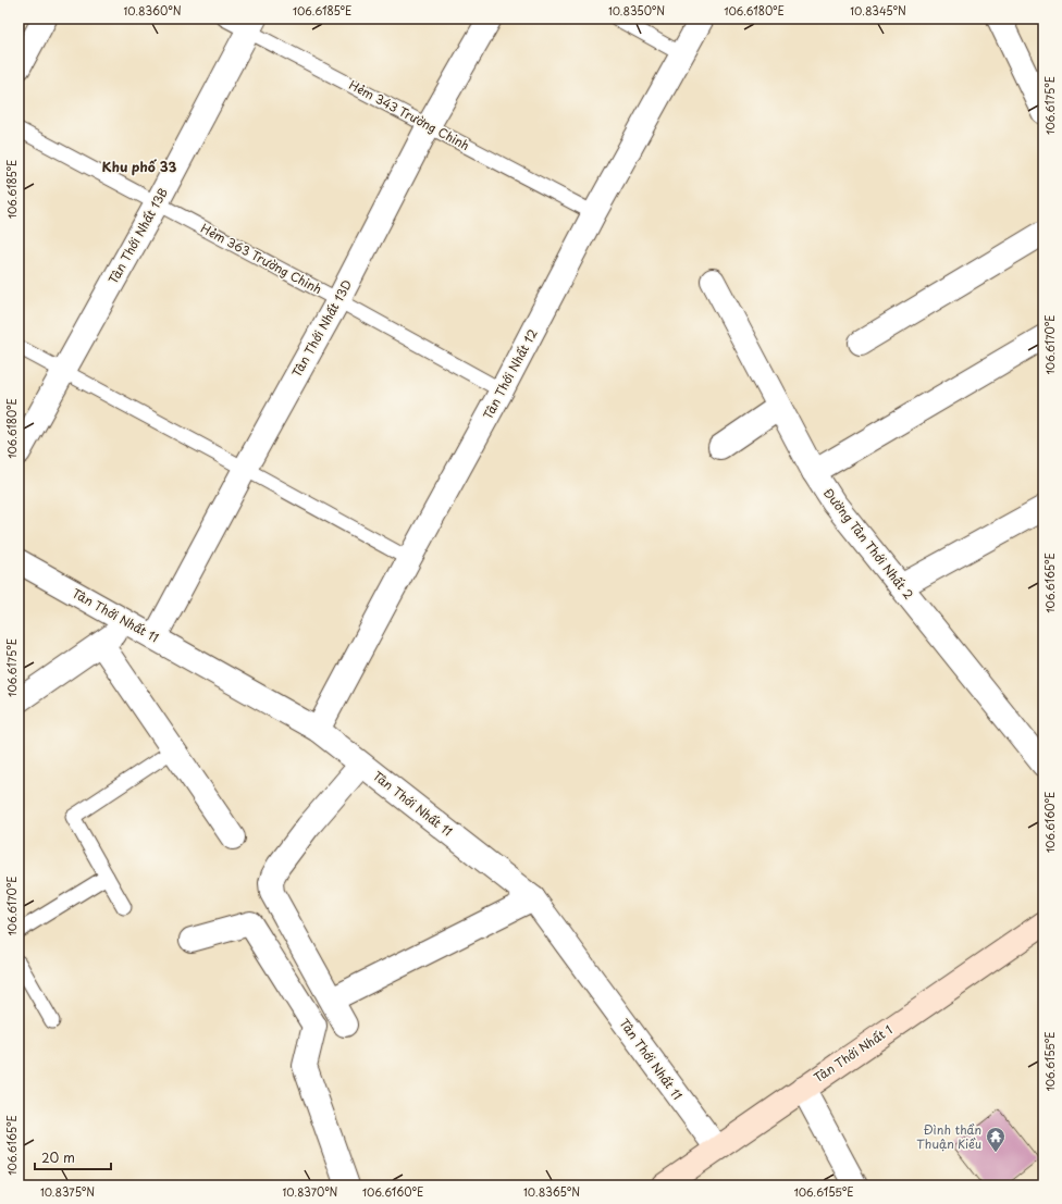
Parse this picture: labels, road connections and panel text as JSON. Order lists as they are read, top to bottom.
{
  "streets": {
    "street": [
      "Tân Thới Nhất 13B",
      "Tân Thới Nhất 13D",
      "Tân Thới Nhất 12",
      "Đường Tân Thới Nhất 2",
      "Tân Thới Nhất 11",
      "Tân Thới Nhất 1"
    ],
    "lane": ["Hẻm 343 Trường Chinh", "Hẻm 363 Trường Chinh"]
  },
  "crossings": [
    ["Hẻm 343 Trường Chinh", "Tân Thới Nhất 13B"],
    ["Hẻm 343 Trường Chinh", "Tân Thới Nhất 13D"],
    ["Hẻm 343 Trường Chinh", "Tân Thới Nhất 12"],
    ["Tân Thới Nhất 13B", "Hẻm 363 Trường Chinh"],
    ["Hẻm 363 Trường Chinh", "Tân Thới Nhất 13D"],
    ["Hẻm 363 Trường Chinh", "Tân Thới Nhất 12"],
    ["Tân Thới Nhất 13D", "Tân Thới Nhất 11"],
    ["Tân Thới Nhất 12", "Tân Thới Nhất 11"],
    ["Tân Thới Nhất 11", "Tân Thới Nhất 1"]
  ],
  "districts": ["Khu phố 33"],
  "places": {
    "temple": ["Đình thần Thuận Kiều"]
  },
  "scale_bar": "20 m",
  "coordinates": [
    "10.8360°N",
    "106.6185°E",
    "10.8350°N",
    "106.6180°E",
    "10.8345°N",
    "106.6175°E",
    "106.6170°E",
    "106.6165°E",
    "106.6160°E",
    "106.6155°E",
    "10.8375°N",
    "10.8370°N",
    "10.8365°N"
  ]
}
